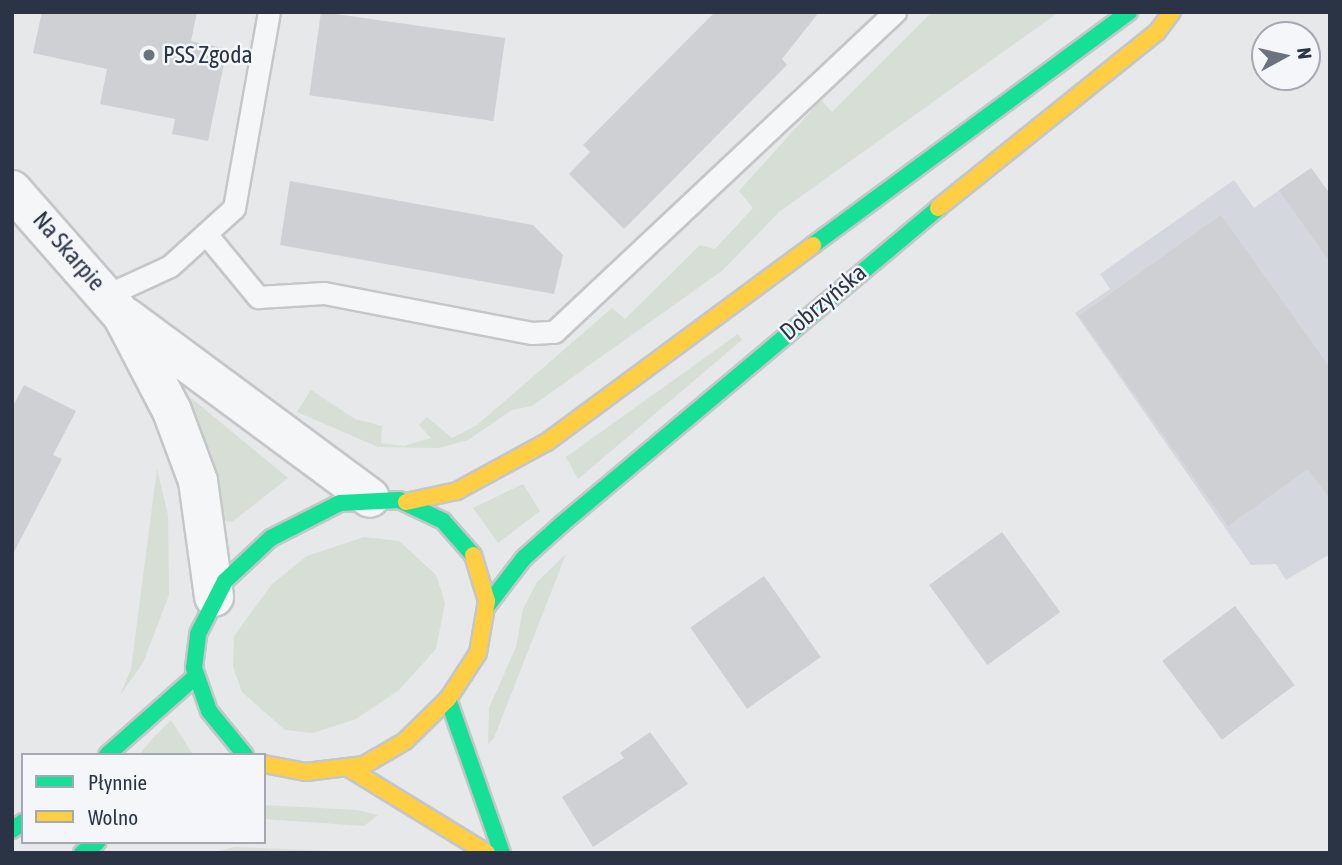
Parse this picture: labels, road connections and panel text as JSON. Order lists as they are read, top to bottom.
{
  "streets": {
    "main road": ["Dobrzyńska"],
    "street": ["Na Skarpie"]
  },
  "places": ["PSS Zgoda"],
  "legend": ["Płynnie", "Wolno"],
  "north": "right"
}
